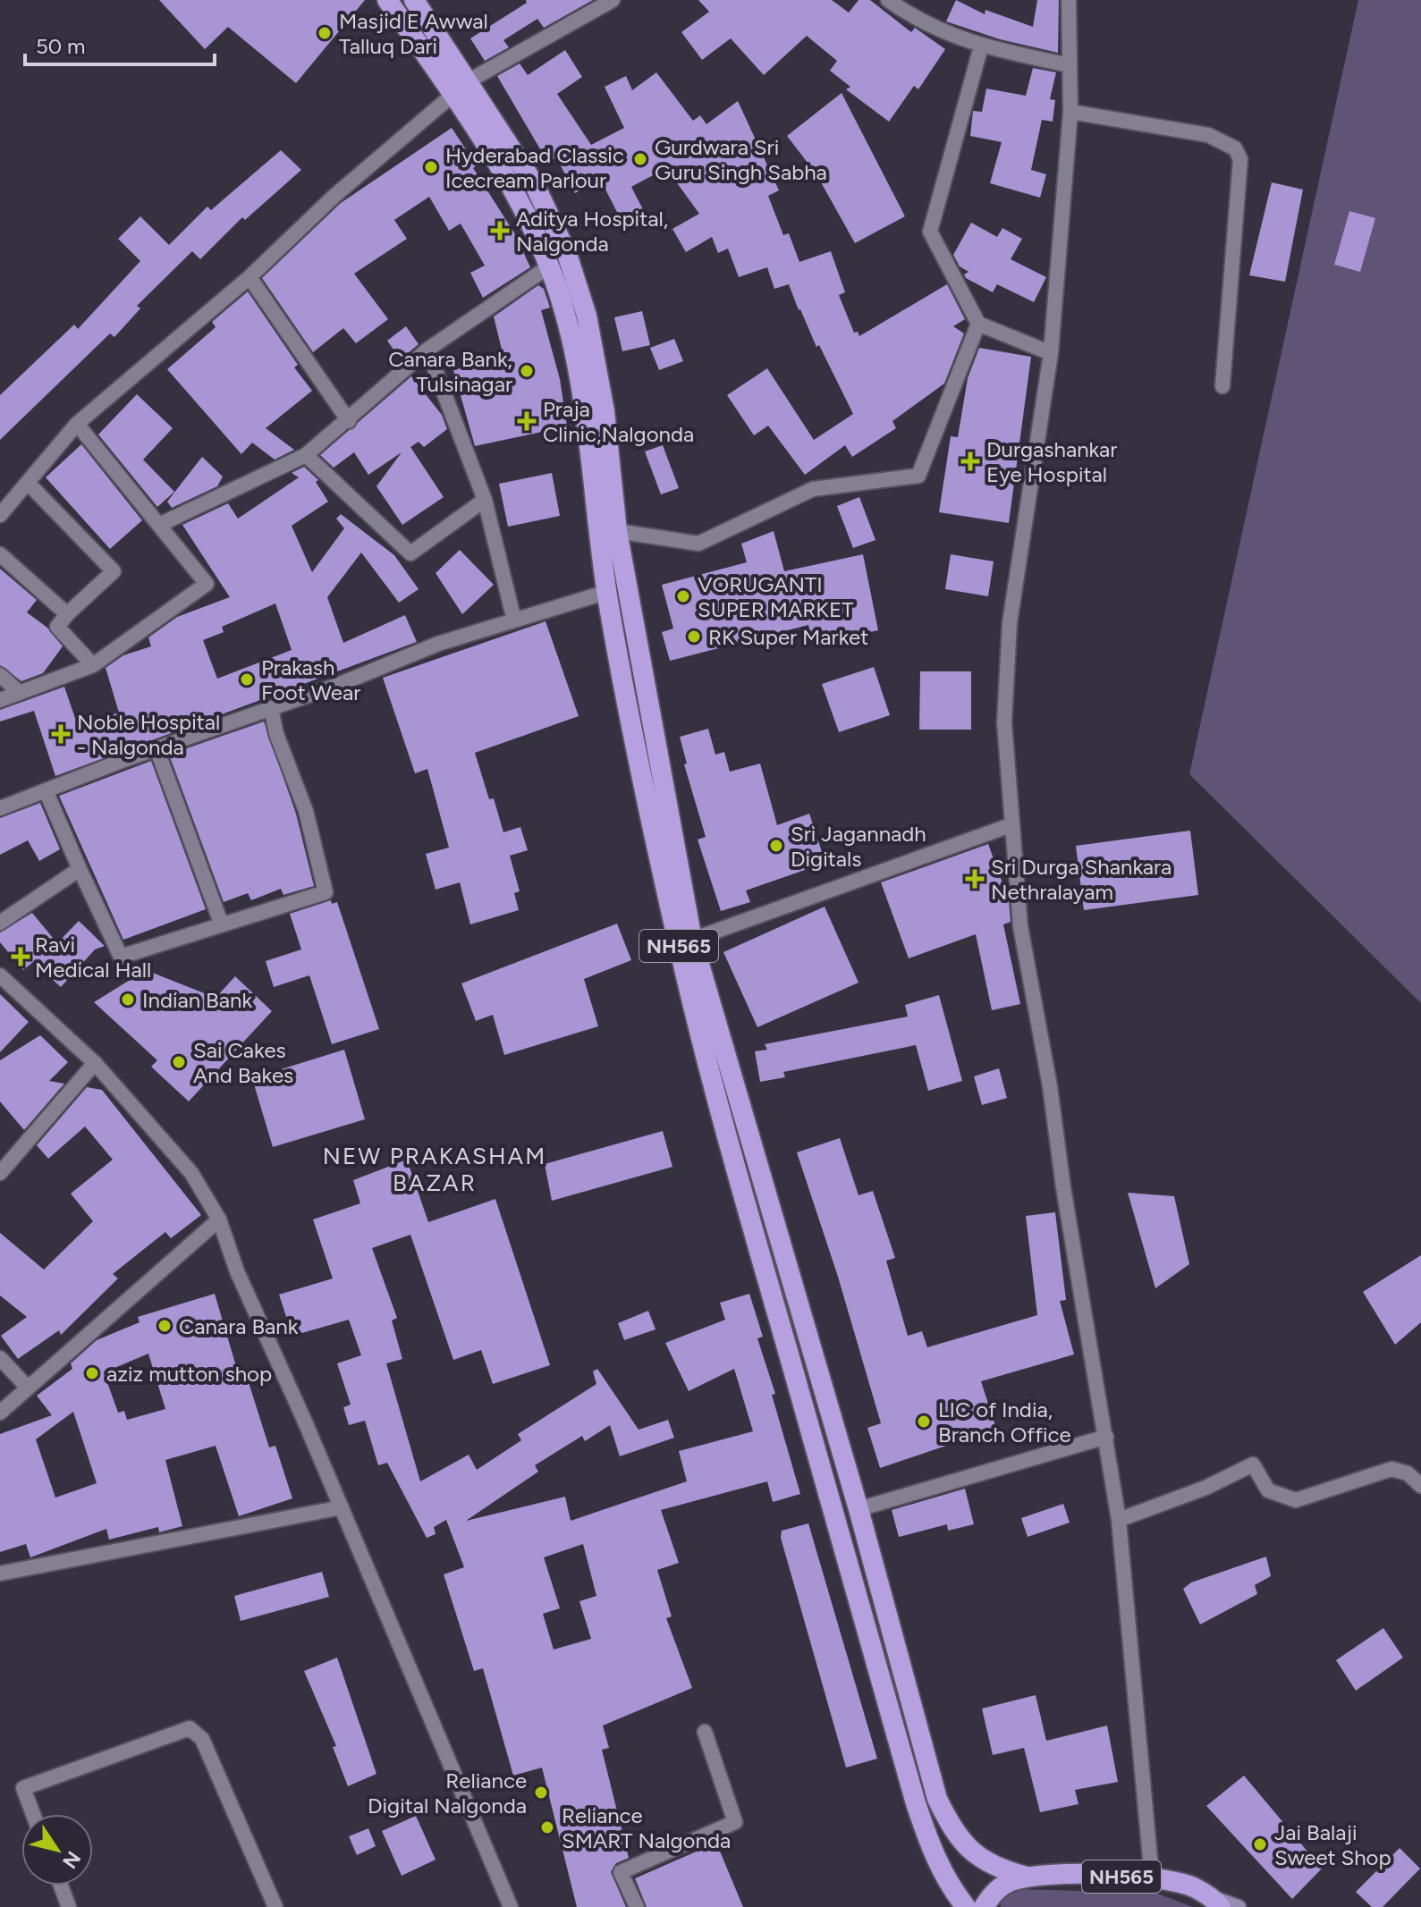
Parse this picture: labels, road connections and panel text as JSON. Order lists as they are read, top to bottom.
{
  "streets": {
    "highway": ["NH565"]
  },
  "districts": ["NEW PRAKASHAM BAZAR"],
  "places": {
    "other": [
      "Masjid E Awwal Talluq Dari",
      "Gurdwara Sri Guru Singh Sabha",
      "Hyderabad Classic Icecream Parlour",
      "Canara Bank, Tulsinagar",
      "VORUGANTI SUPER MARKET",
      "RK Super Market",
      "Prakash Foot Wear",
      "Sri Jagannadh Digitals",
      "Indian Bank",
      "Sai Cakes And Bakes",
      "Canara Bank",
      "aziz mutton shop",
      "LIC of India, Branch Office",
      "Reliance Digital Nalgonda",
      "Reliance SMART Nalgonda",
      "Jai Balaji Sweet Shop"
    ],
    "health": [
      "Aditya Hospital, Nalgonda",
      "Praja Clinic,Nalgonda",
      "Durgashankar Eye Hospital",
      "Noble Hospital - Nalgonda",
      "Sri Durga Shankara Nethralayam",
      "Ravi Medical Hall"
    ]
  },
  "scale_bar": "50 m",
  "north": "bottom right"
}
